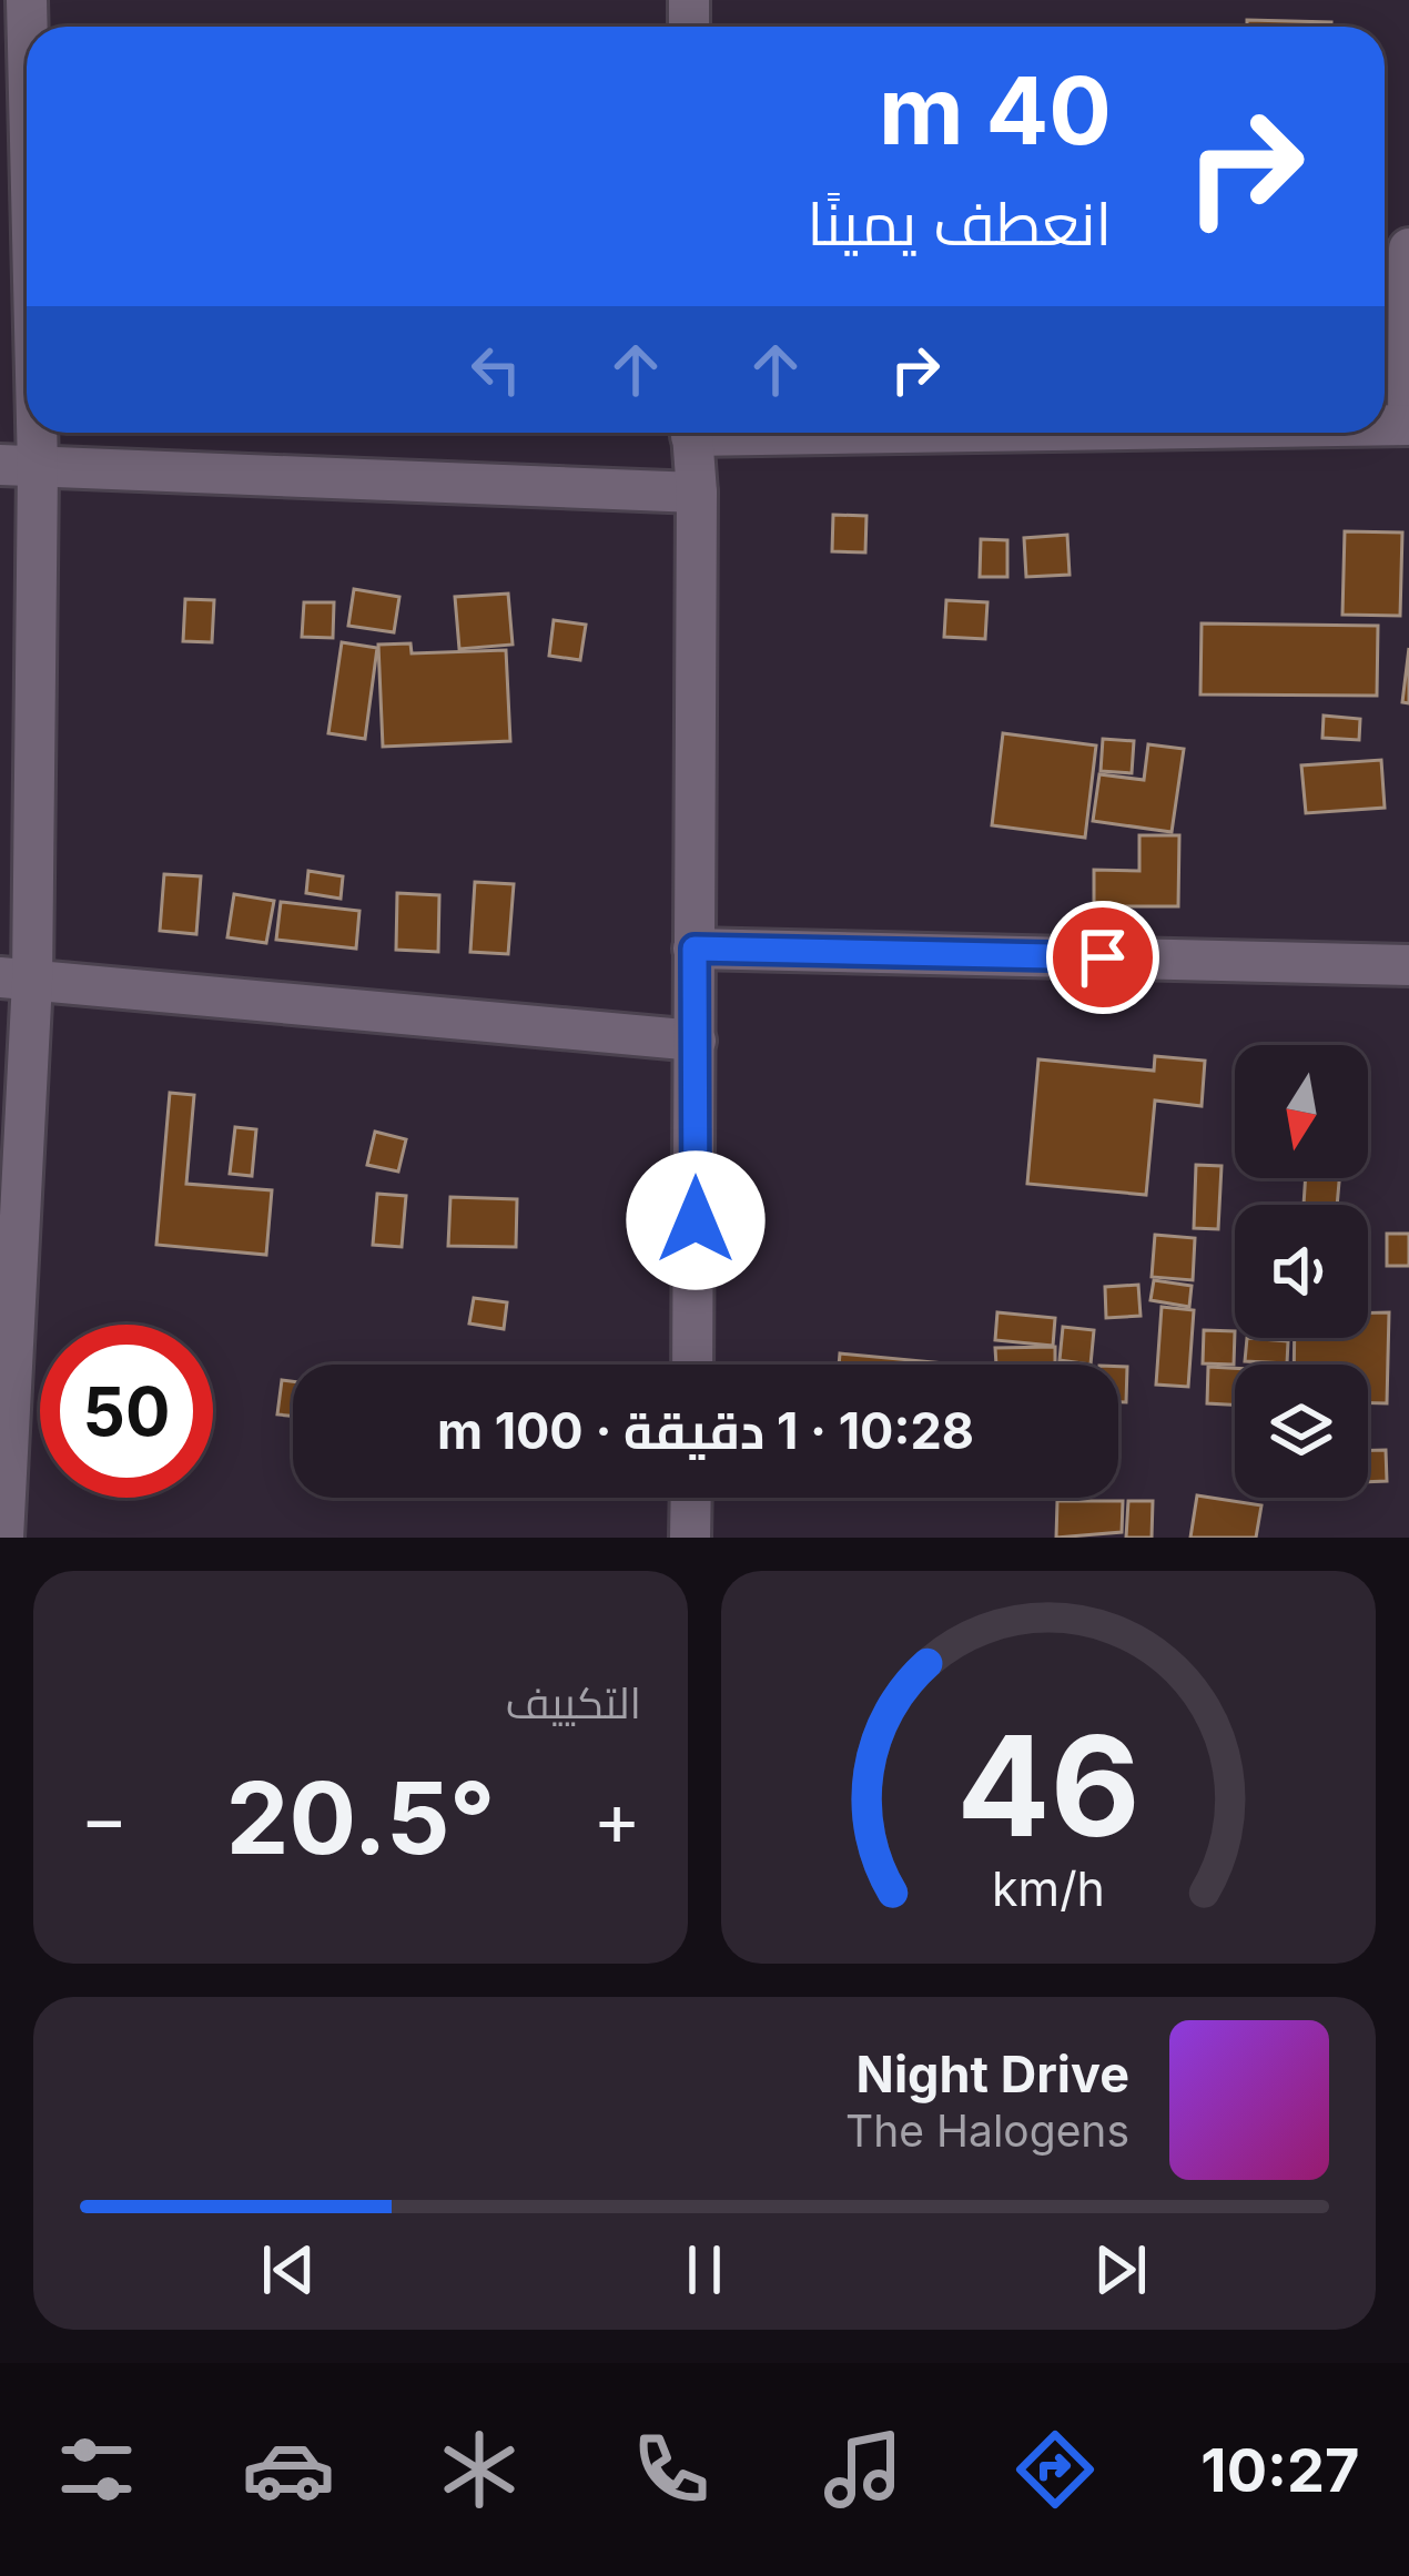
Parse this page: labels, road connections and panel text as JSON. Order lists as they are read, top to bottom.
{
  "north": "bottom",
  "page": {
    "turn": ["40 m", "انعطف يمينًا"],
    "limit": "50",
    "trip": "10:28 · 1 دقيقة · 100 m",
    "tile": "التكييف",
    "heat": ["−", "20.5°", "+"],
    "song": ["Night Drive", "The Halogens"],
    "tabs": "10:27",
    "gauge": ["46", "km/h"]
  }
}
